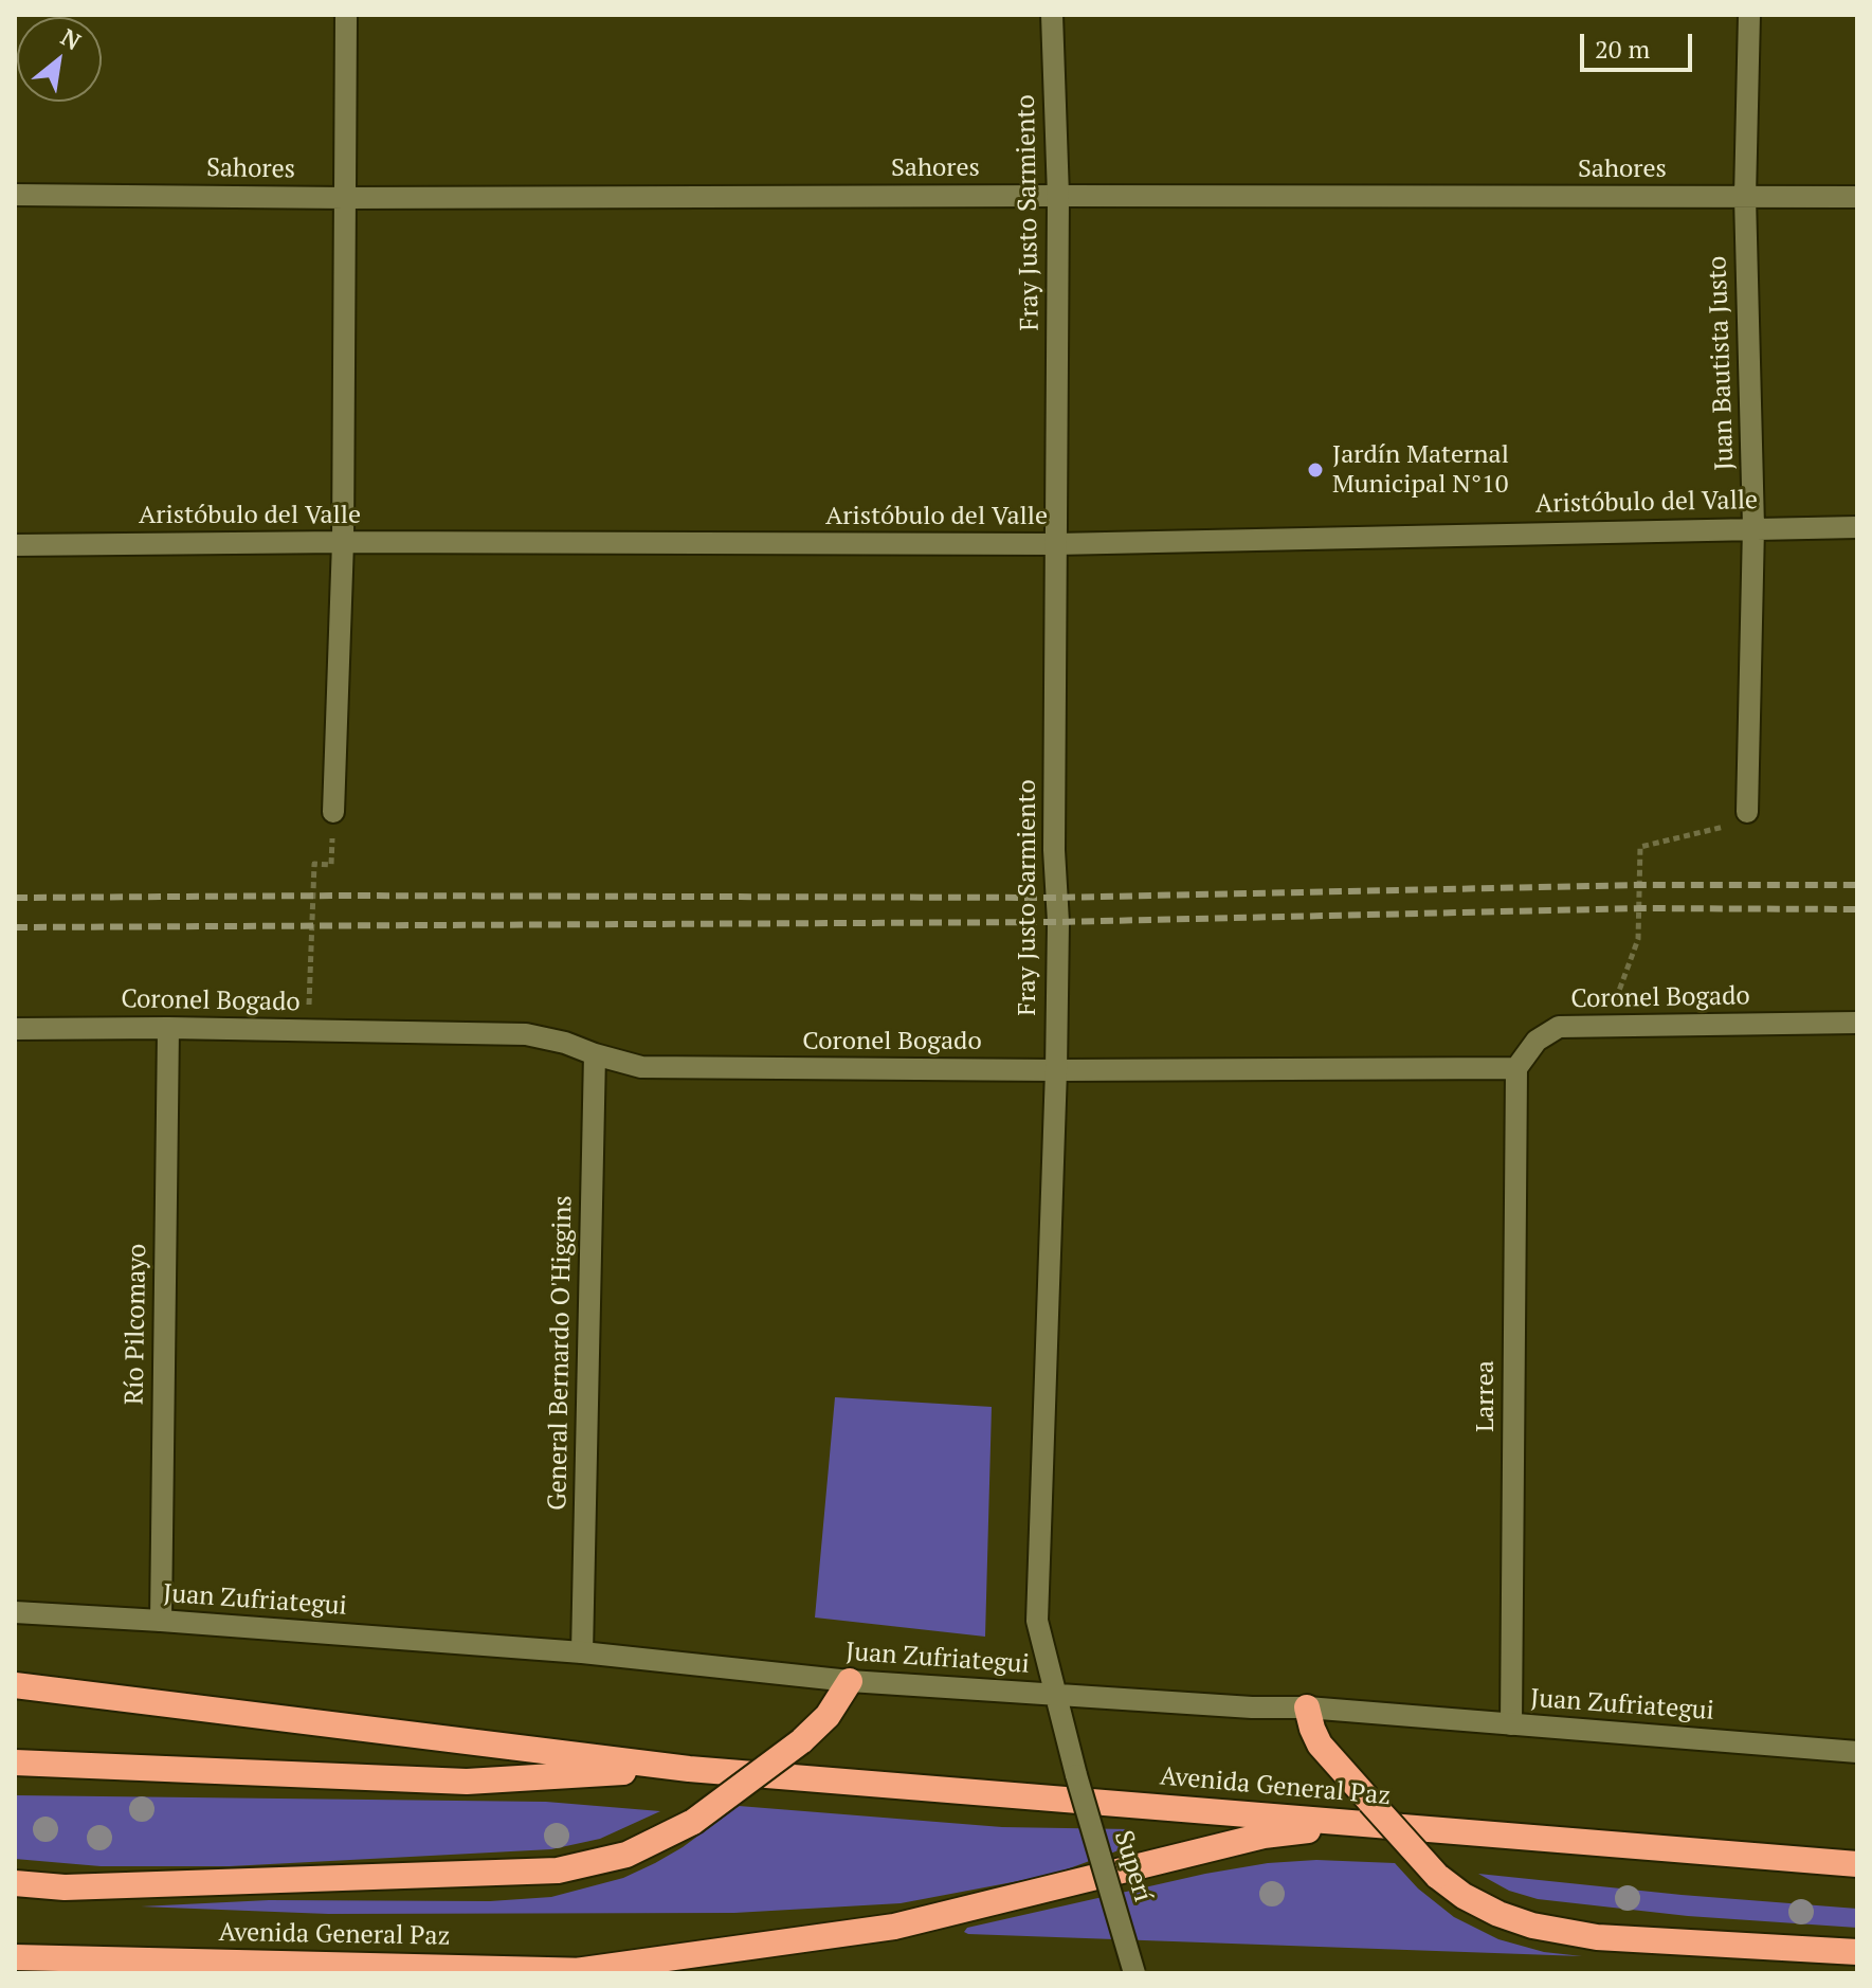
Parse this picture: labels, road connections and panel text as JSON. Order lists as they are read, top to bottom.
{
  "streets": {
    "highway": ["Avenida General Paz"],
    "street": [
      "Sahores",
      "Fray Justo Sarmiento",
      "Juan Bautista Justo",
      "Aristóbulo del Valle",
      "Coronel Bogado",
      "Río Pilcomayo",
      "General Bernardo O'Higgins",
      "Larrea",
      "Juan Zufriategui",
      "Superí"
    ]
  },
  "crossings": [
    ["Sahores", "Fray Justo Sarmiento"],
    ["Sahores", "Juan Bautista Justo"],
    ["Fray Justo Sarmiento", "Aristóbulo del Valle"],
    ["Fray Justo Sarmiento", "Coronel Bogado"],
    ["Fray Justo Sarmiento", "Juan Zufriategui"],
    ["Fray Justo Sarmiento", "Superí"],
    ["Juan Bautista Justo", "Aristóbulo del Valle"],
    ["Coronel Bogado", "Río Pilcomayo"],
    ["Coronel Bogado", "General Bernardo O'Higgins"],
    ["Coronel Bogado", "Larrea"],
    ["Río Pilcomayo", "Juan Zufriategui"],
    ["General Bernardo O'Higgins", "Juan Zufriategui"],
    ["Larrea", "Juan Zufriategui"]
  ],
  "places": ["Jardín Maternal Municipal N°10"],
  "scale_bar": "20 m",
  "north": "top right"
}
